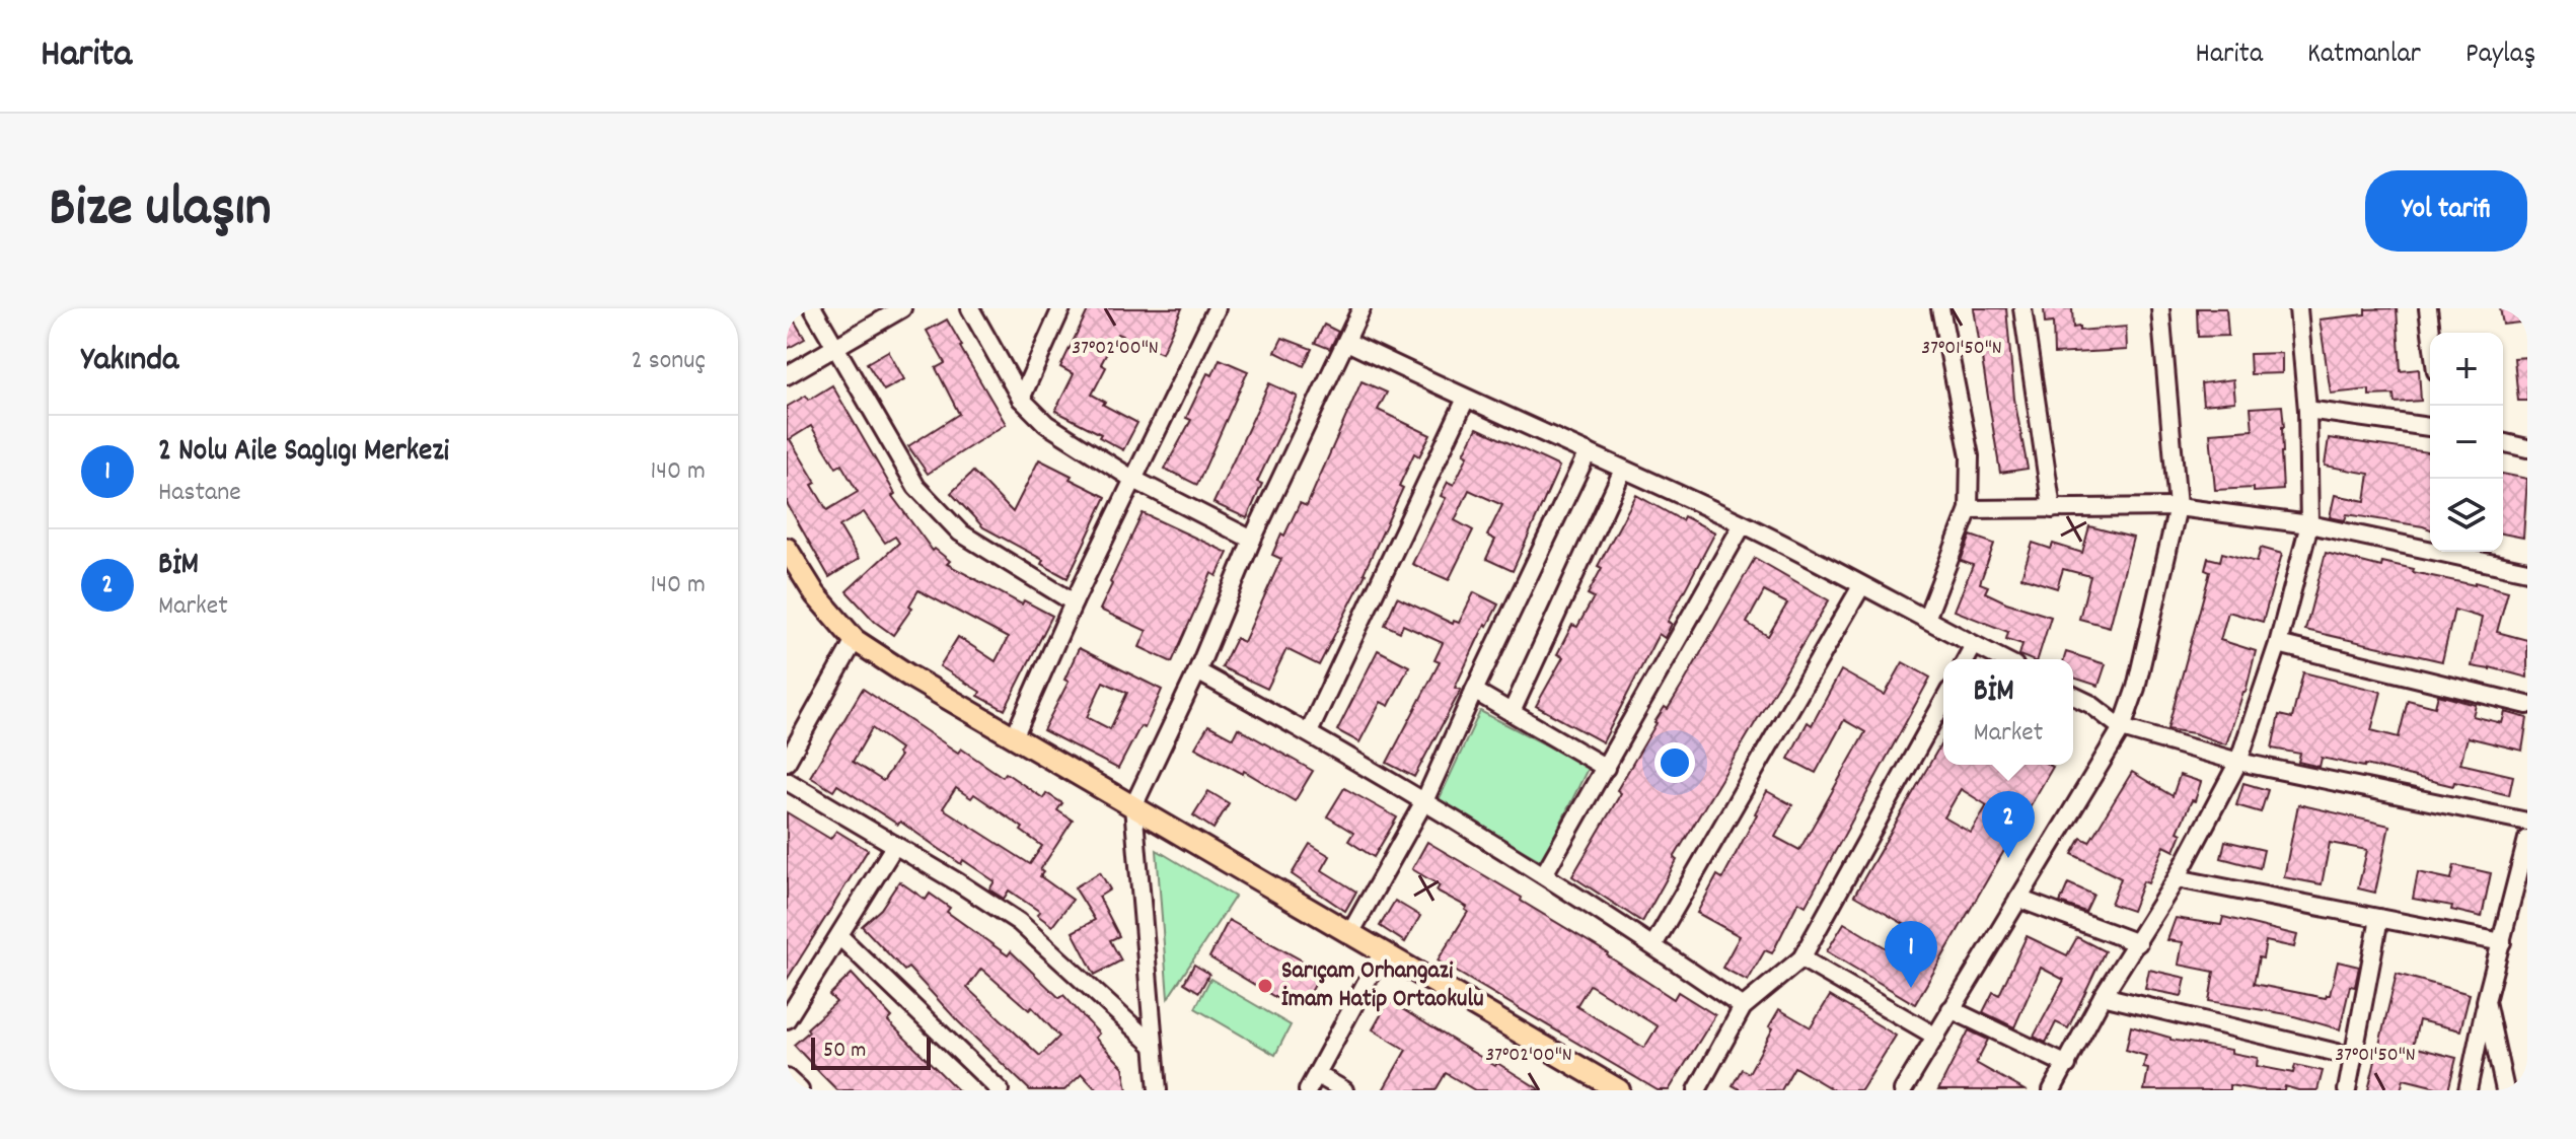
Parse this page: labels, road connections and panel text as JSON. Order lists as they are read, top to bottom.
{
  "places": ["Sarıçam Orhangazi İmam Hatip Ortaokulu"],
  "scale_bar": "50 m",
  "page": {
    "header": "Harita",
    "nav": ["Harita", "Katmanlar", "Paylaş"],
    "title": "Bize ulaşın",
    "buttons": "Yol tarifi",
    "heading": ["Yakında", "2 sonuç"],
    "map_buttons": ["+", "−"],
    "list": [
      {
        "mark": "1",
        "name": "2 Nolu Aile Saglıgı Merkezi",
        "note": "Hastane",
        "value": "140 m"
      },
      {
        "mark": "2",
        "name": "BİM",
        "note": "Market",
        "value": "140 m"
      }
    ],
    "popup": ["BİM", "Market"],
    "pins": ["2", "1"],
    "scale": "50 m"
  },
  "coordinates": ["37°02'00\"N", "37°01'50\"N"]
}
